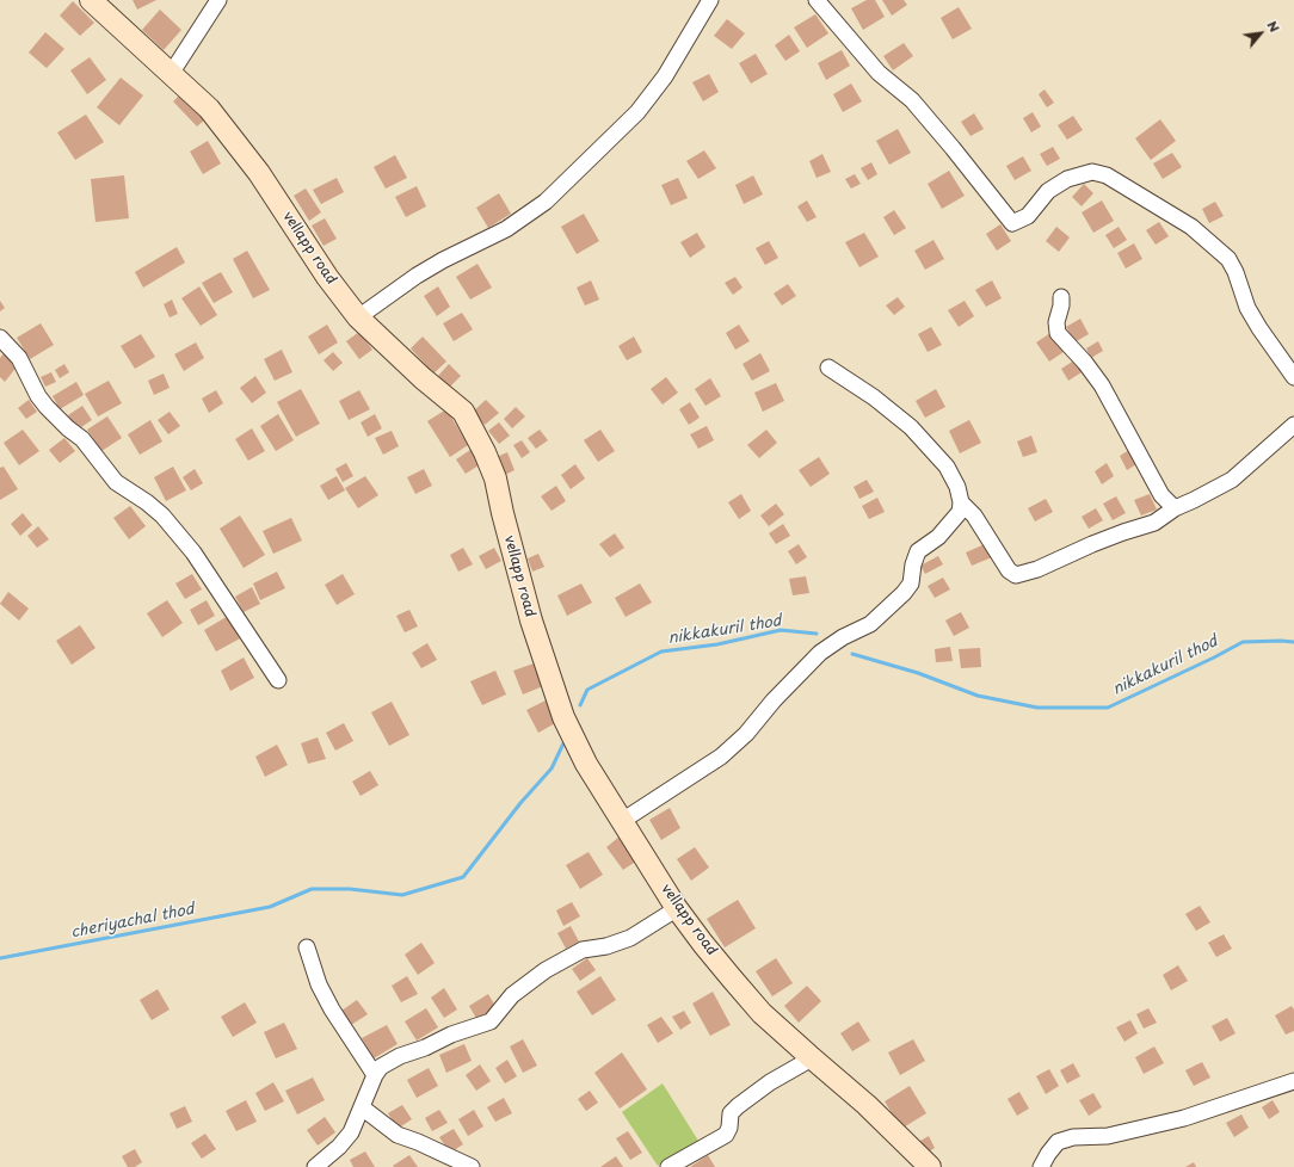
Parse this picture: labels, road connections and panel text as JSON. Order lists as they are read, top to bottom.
{
  "streets": {
    "main road": ["vellapp road"]
  },
  "water": ["nikkakuril thod", "cheriyachal thod"],
  "north": "top right"
}
